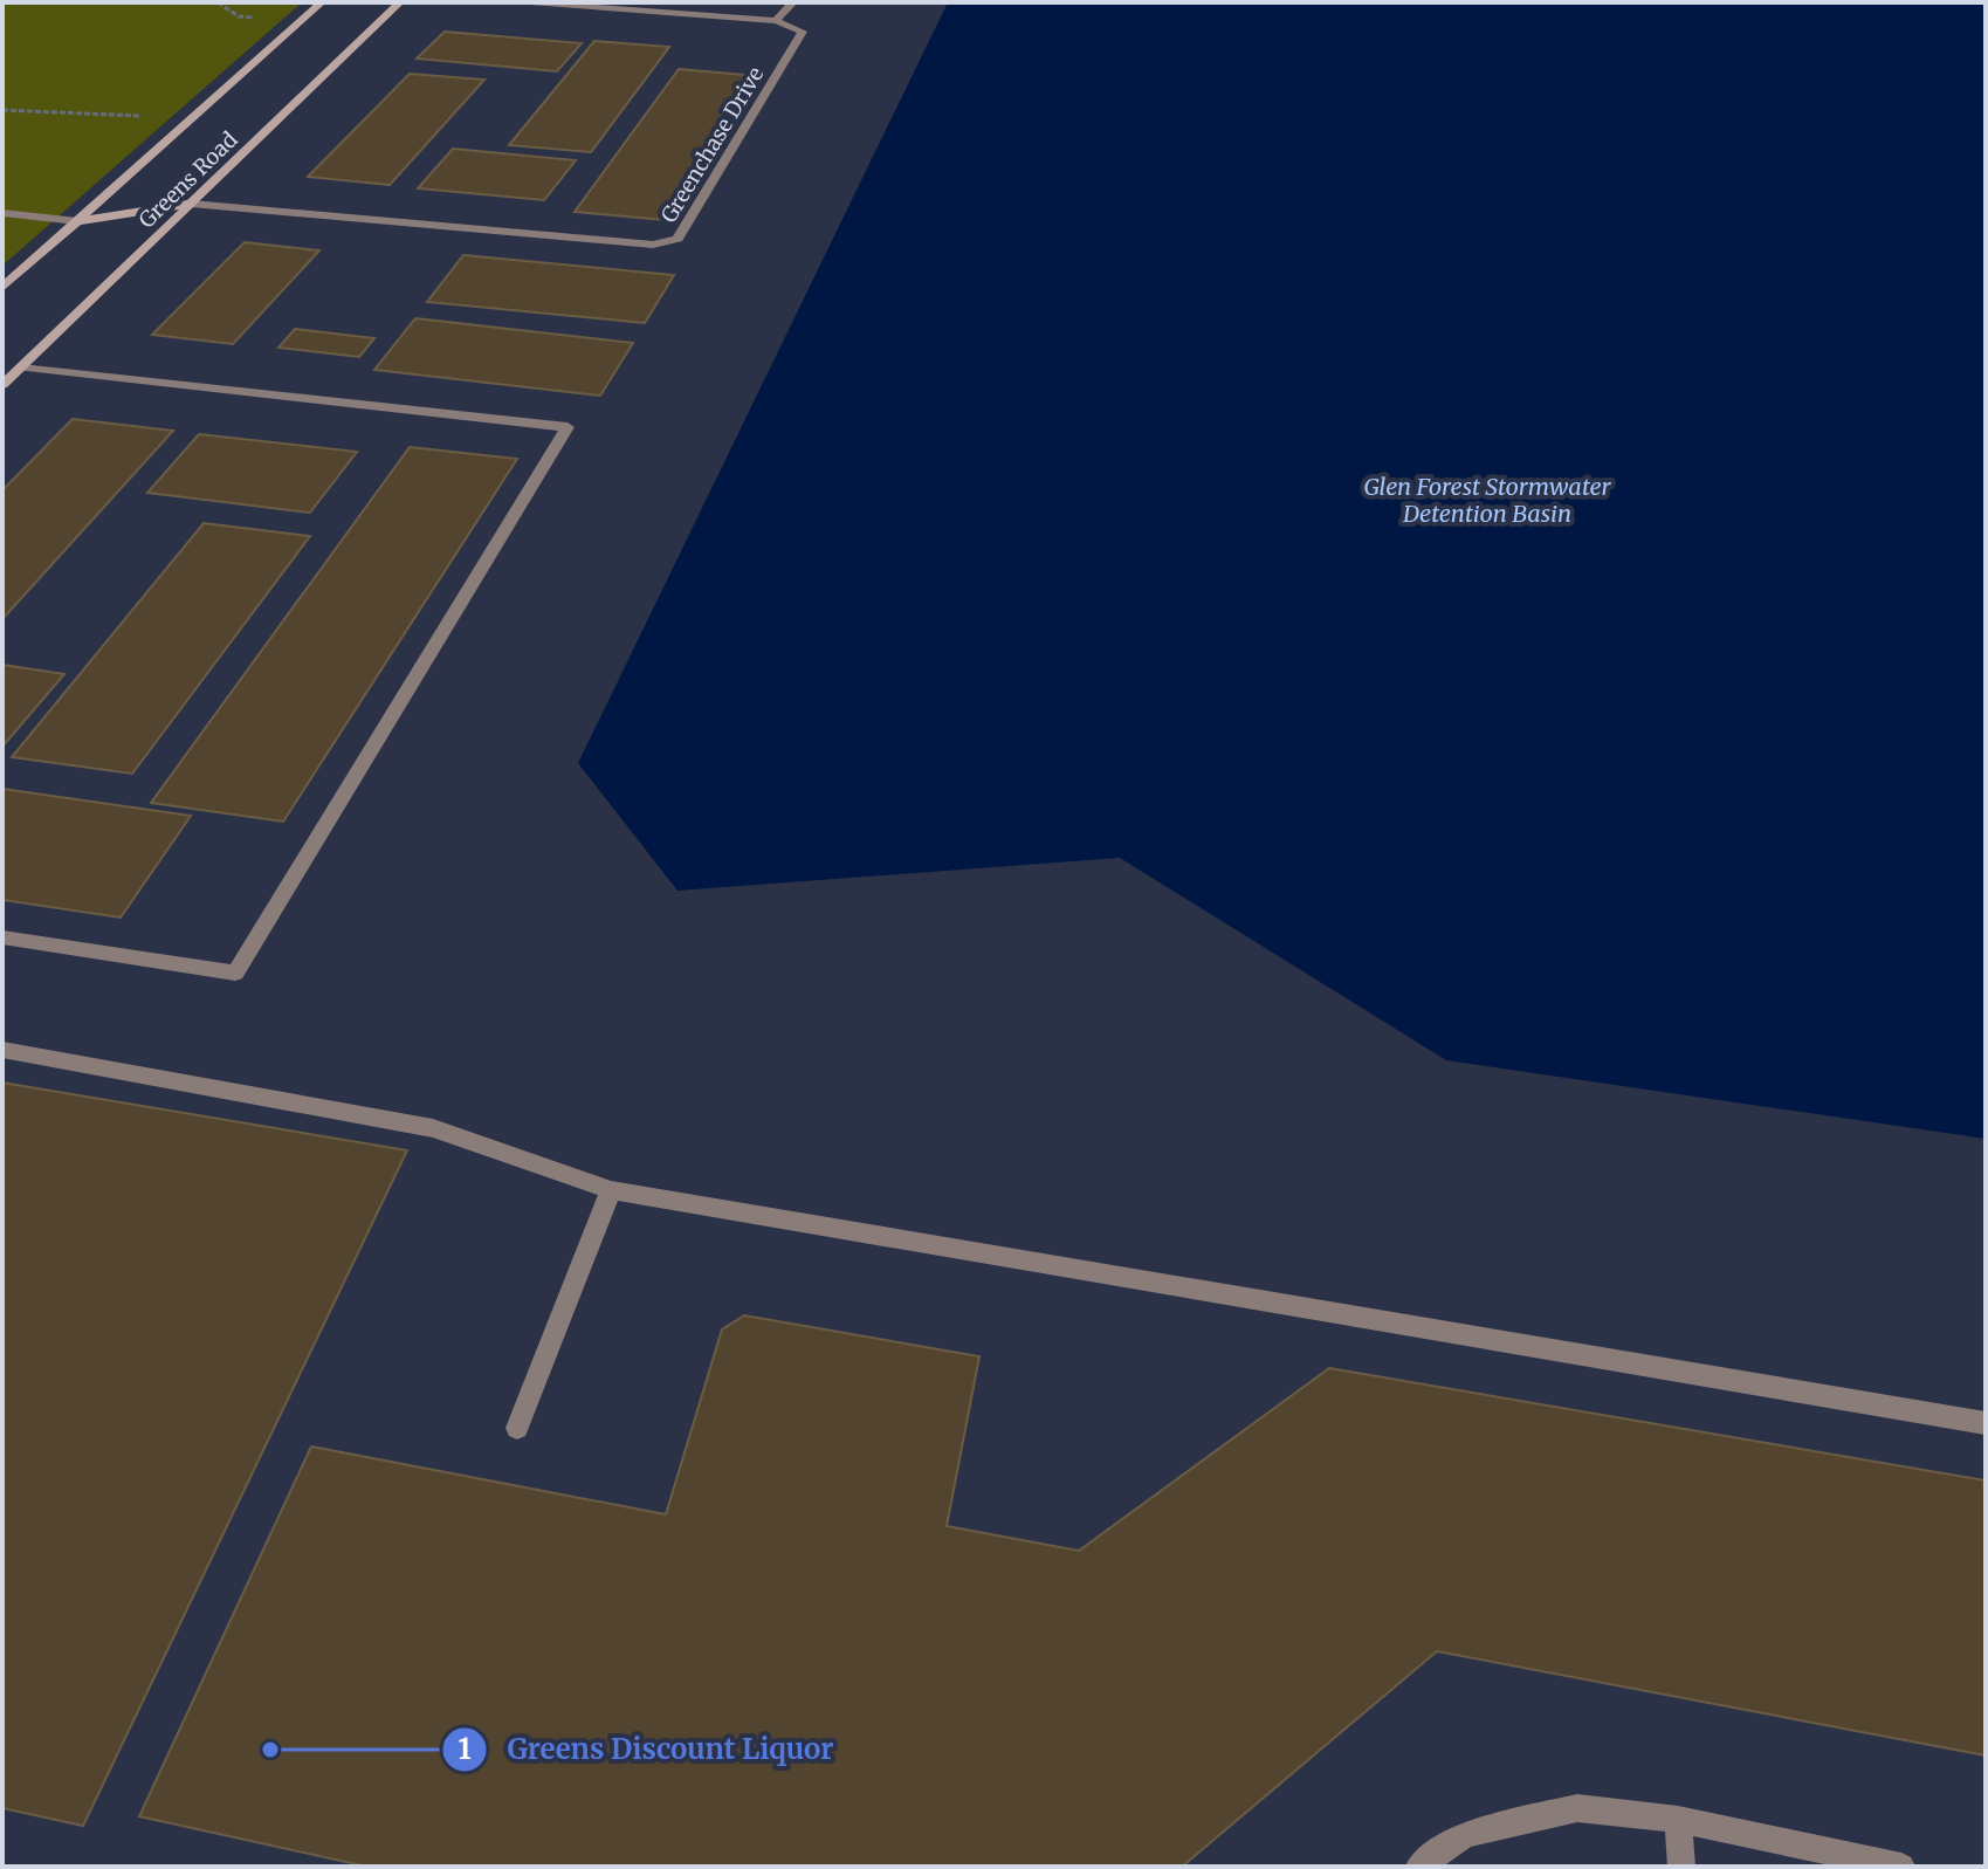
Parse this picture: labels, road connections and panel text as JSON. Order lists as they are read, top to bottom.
{
  "streets": {
    "main road": ["Greens Road"],
    "lane": ["Greenchase Drive"]
  },
  "crossings": [
    ["Greenchase Drive", "Greens Road"]
  ],
  "water": ["Glen Forest Stormwater Detention Basin"],
  "places": ["Greens Discount Liquor"]
}
